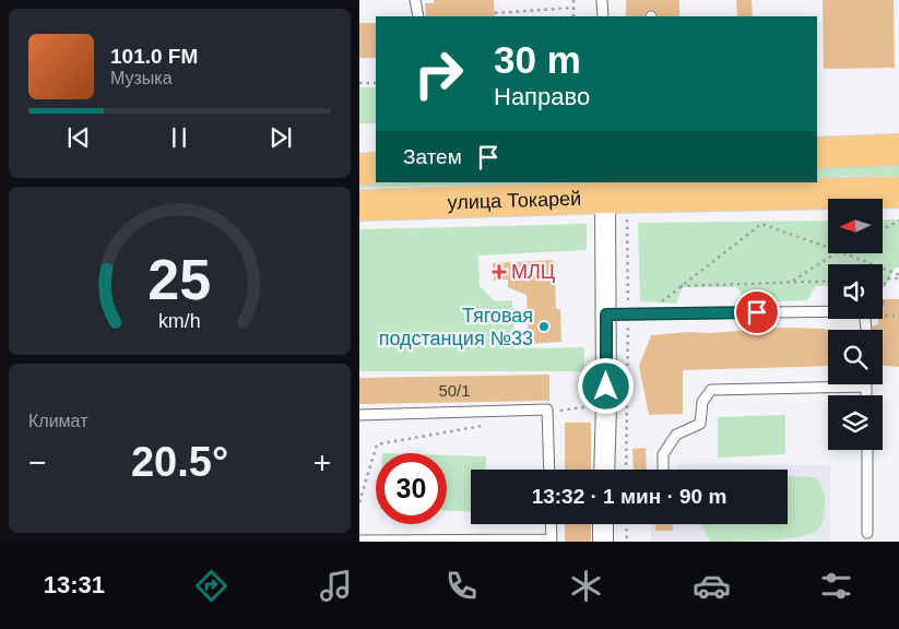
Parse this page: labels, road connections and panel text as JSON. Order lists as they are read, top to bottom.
{
  "streets": {
    "main road": ["улица Токарей"]
  },
  "places": {
    "health": ["МЛЦ"],
    "other": ["Тяговая подстанция №33"]
  },
  "house_numbers": ["50/1"],
  "north": "left",
  "page": {
    "turn": ["30 m", "Направо"],
    "song": ["101.0 FM", "Музыка"],
    "then": "Затем",
    "tile": "Климат",
    "heat": ["−", "20.5°", "+"],
    "limit": "30",
    "trip": "13:32 · 1 мин · 90 m",
    "tabs": "13:31",
    "gauge": ["25", "km/h"]
  }
}
